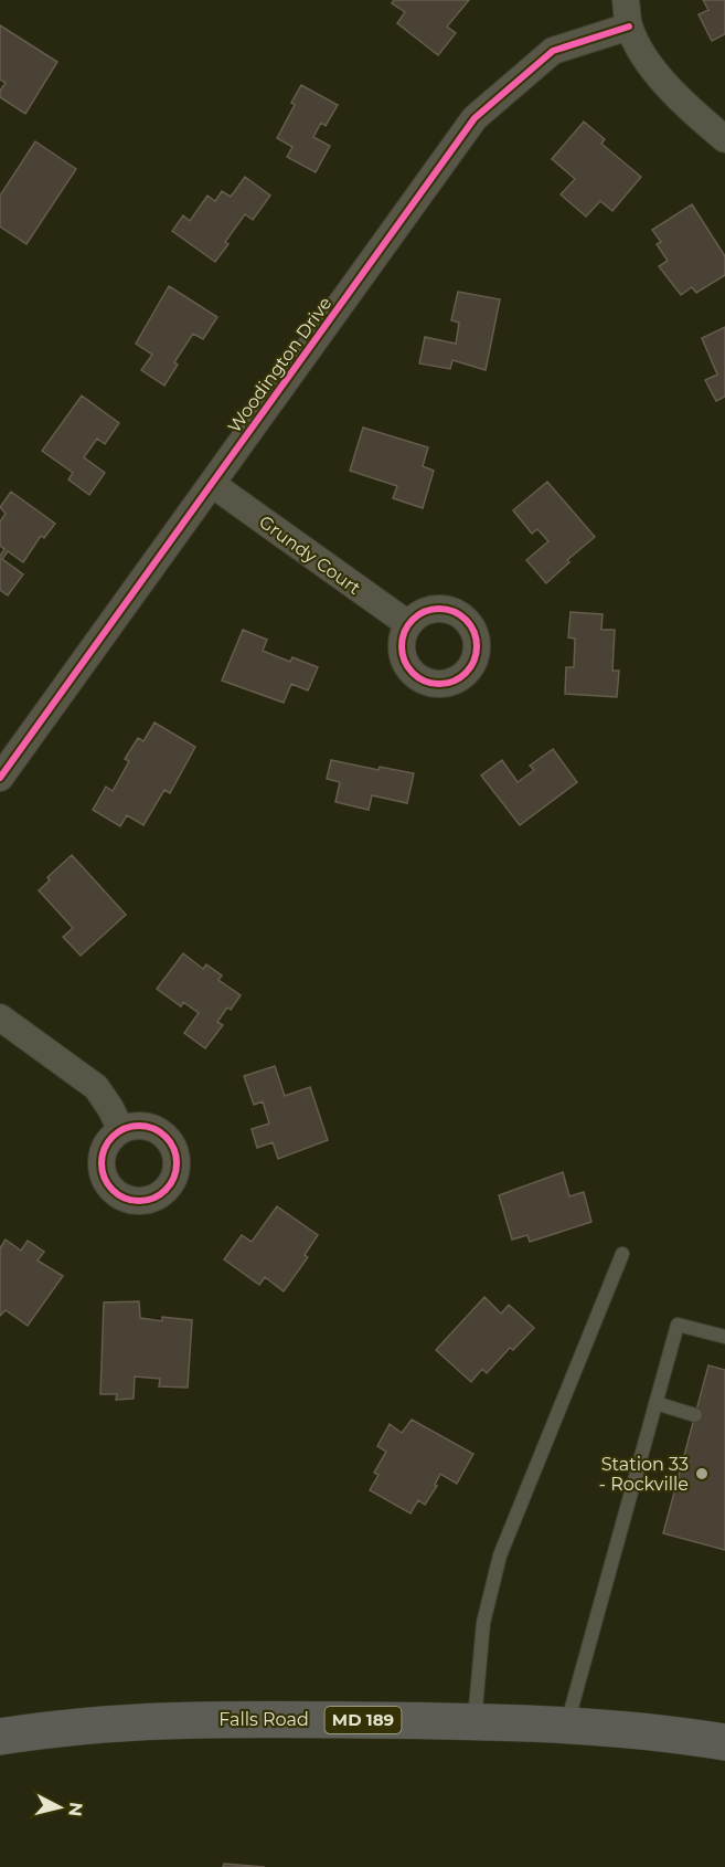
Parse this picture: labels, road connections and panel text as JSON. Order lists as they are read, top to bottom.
{
  "streets": {
    "main road": ["Falls Road", "MD 189"],
    "street": ["Woodington Drive", "Grundy Court"]
  },
  "crossings": [
    ["Woodington Drive", "Grundy Court"]
  ],
  "places": ["Station 33 - Rockville"],
  "north": "right"
}
